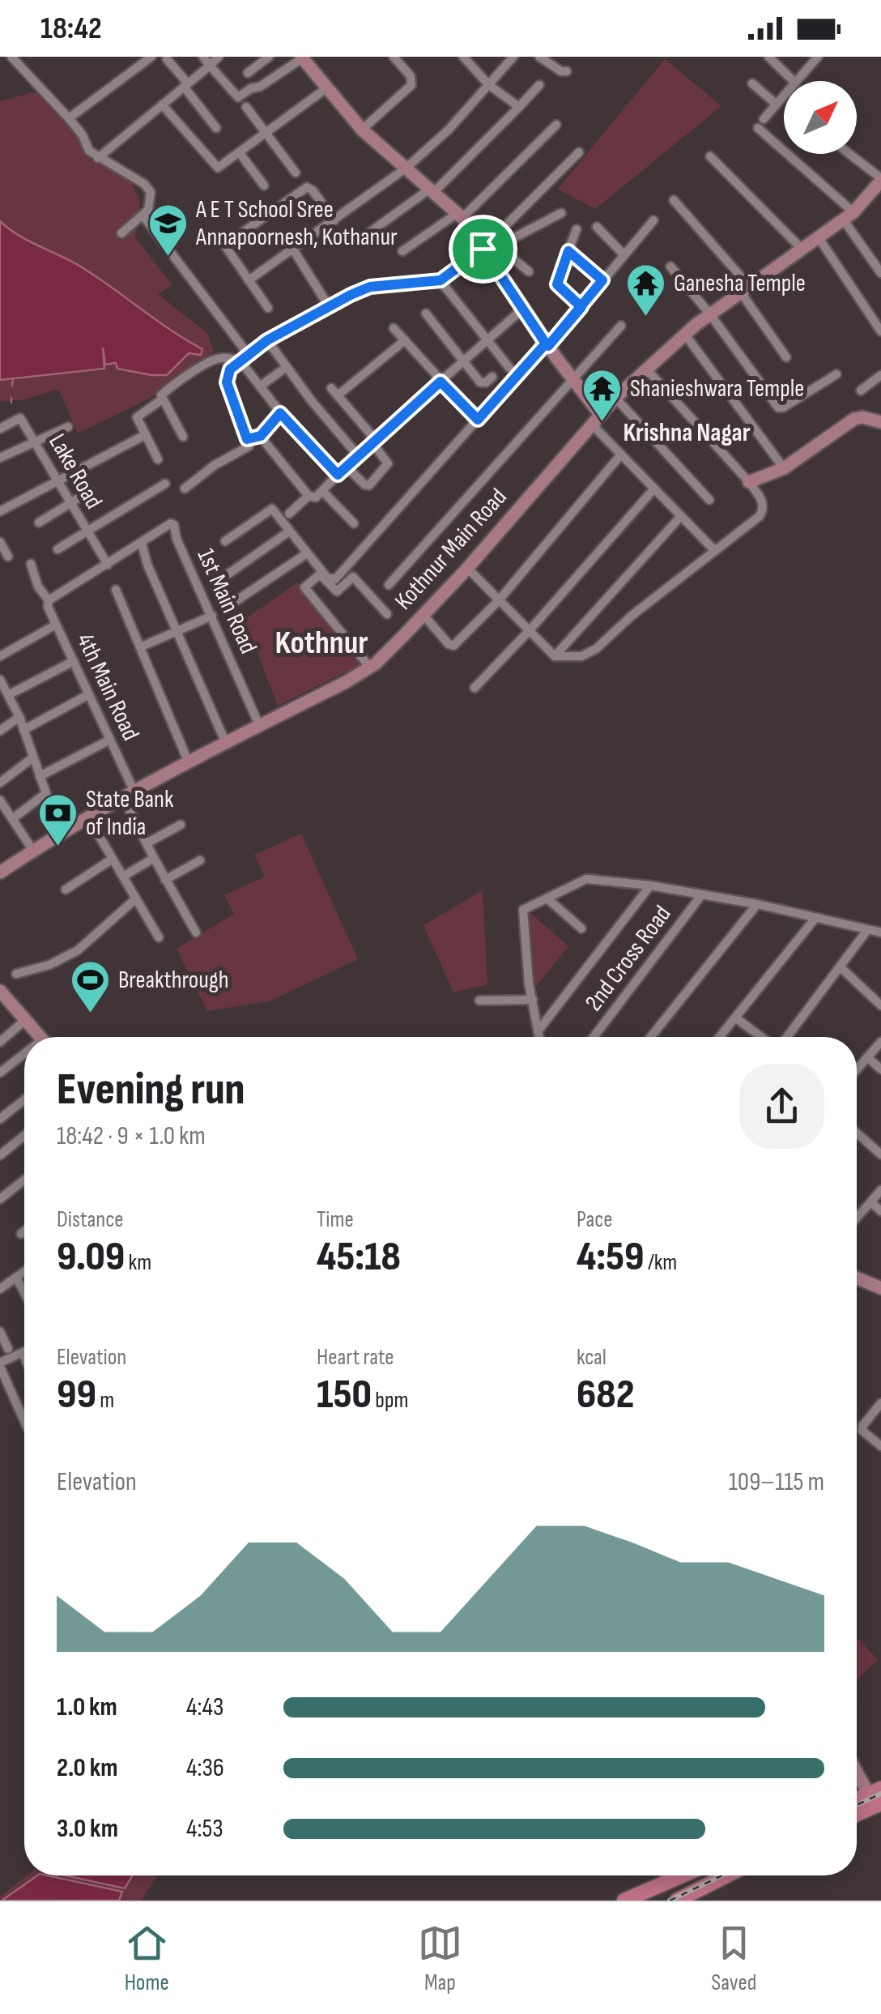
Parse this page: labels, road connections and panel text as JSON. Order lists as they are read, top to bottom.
{
  "streets": {
    "main road": ["Kothnur Main Road"],
    "street": [
      "Lake Road",
      "1st Main Road",
      "4th Main Road",
      "2nd Cross Road"
    ]
  },
  "crossings": [
    ["Kothnur Main Road", "1st Main Road"],
    ["Kothnur Main Road", "4th Main Road"]
  ],
  "districts": ["Krishna Nagar", "Kothnur"],
  "places": {
    "school or university": ["A E T School Sree Annapoornesh, Kothanur"],
    "temple": ["Ganesha Temple", "Shanieshwara Temple"],
    "bank": ["State Bank of India"],
    "sports": ["Breakthrough"]
  },
  "north": "top right",
  "page": {
    "status": "18:42",
    "heading": ["Evening run", "18:42 · 9 × 1.0 km"],
    "stats": [
      ["Distance", "9.09 km"],
      ["Time", "45:18"],
      ["Pace", "4:59 /km"],
      ["Elevation", "99 m"],
      ["Heart rate", "150 bpm"],
      ["kcal", "682"]
    ],
    "chart": ["Elevation", "109–115 m"],
    "list": [
      {
        "name": "1.0 km",
        "note": "4:43"
      },
      {
        "name": "2.0 km",
        "note": "4:36"
      },
      {
        "name": "3.0 km",
        "note": "4:53"
      }
    ],
    "tabs": ["Home", "Map", "Saved"]
  }
}
